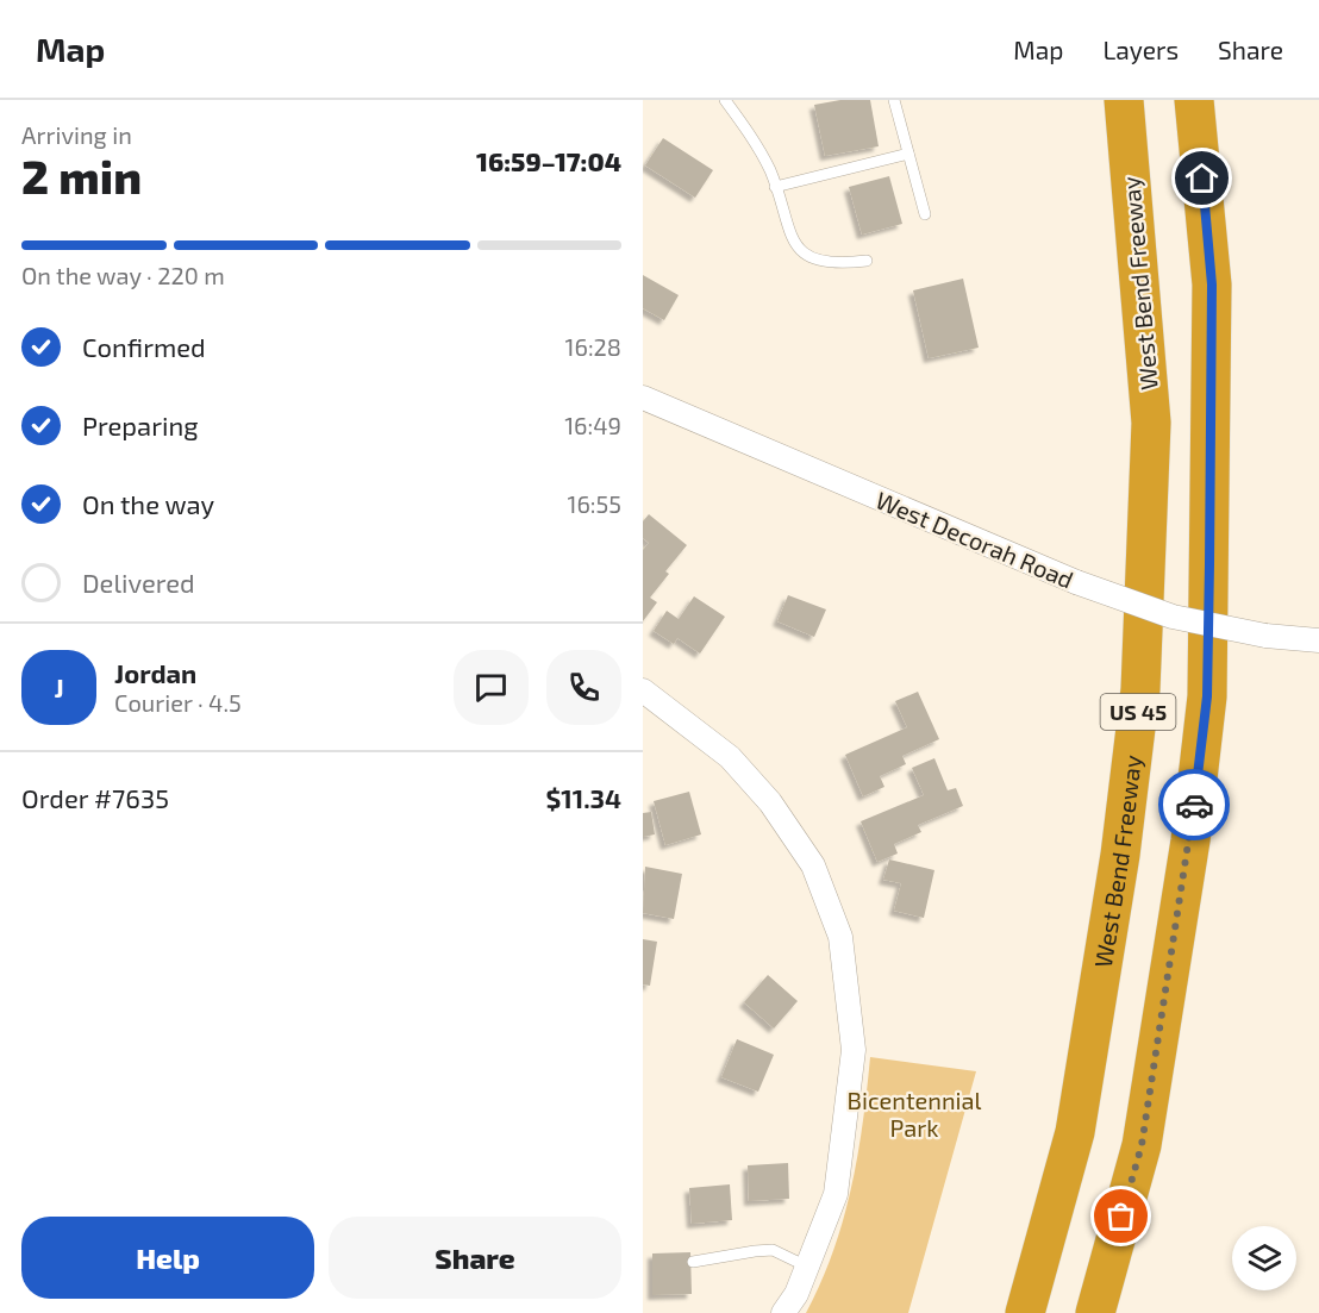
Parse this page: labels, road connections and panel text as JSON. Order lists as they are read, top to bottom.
{
  "streets": {
    "highway": ["West Bend Freeway", "US 45"],
    "street": ["West Decorah Road"]
  },
  "parks": ["Bicentennial Park"],
  "page": {
    "header": "Map",
    "nav": ["Map", "Layers", "Share"],
    "heading": ["2 min", "Arriving in", "16:59–17:04"],
    "panel": [
      "Jordan",
      "Courier · 4.5",
      "Order #7635",
      "$11.34"
    ],
    "bar": "On the way · 220 m",
    "list": [
      ["Confirmed", "16:28"],
      ["Preparing", "16:49"],
      ["On the way", "16:55"],
      "Delivered"
    ],
    "round": "J",
    "buttons": ["Help", "Share"]
  }
}
